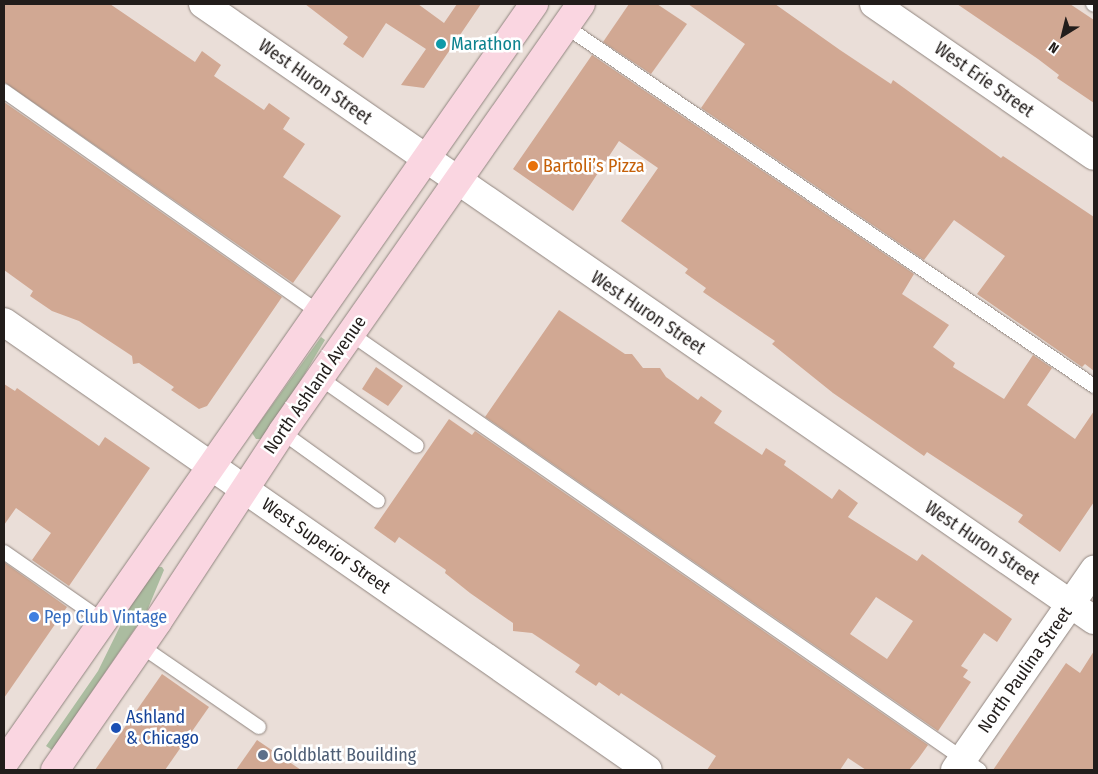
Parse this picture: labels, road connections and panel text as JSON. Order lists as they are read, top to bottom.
{
  "streets": {
    "main road": ["North Ashland Avenue"],
    "street": [
      "West Erie Street",
      "West Huron Street",
      "West Superior Street",
      "North Paulina Street"
    ]
  },
  "crossings": [
    ["West Huron Street", "North Ashland Avenue"],
    ["West Huron Street", "North Paulina Street"],
    ["North Ashland Avenue", "West Superior Street"]
  ],
  "places": [
    "Marathon",
    "Bartoli’s Pizza",
    "Pep Club Vintage",
    "Ashland & Chicago",
    "Goldblatt Bouilding"
  ],
  "north": "bottom left"
}
